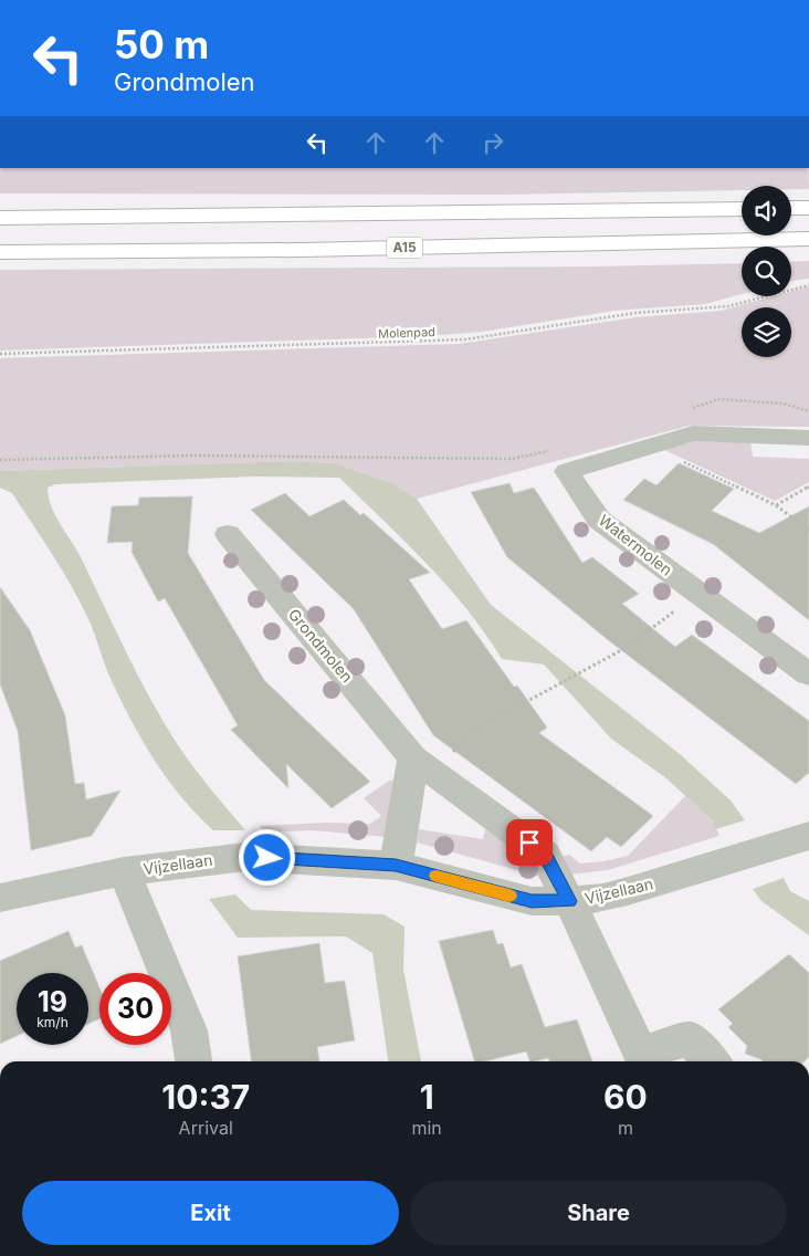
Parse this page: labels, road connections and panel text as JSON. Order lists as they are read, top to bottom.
{
  "streets": {
    "highway": ["A15"],
    "street": ["Watermolen", "Grondmolen", "Vijzellaan"],
    "path": ["Molenpad"]
  },
  "crossings": [
    ["Grondmolen", "Vijzellaan"]
  ],
  "page": {
    "turn": ["50 m", "Grondmolen"],
    "speed": "19 km/h",
    "limit": "30",
    "eta": [
      "10:37",
      "Arrival",
      "1",
      "min",
      "60",
      "m"
    ],
    "buttons": ["Exit", "Share"]
  }
}
